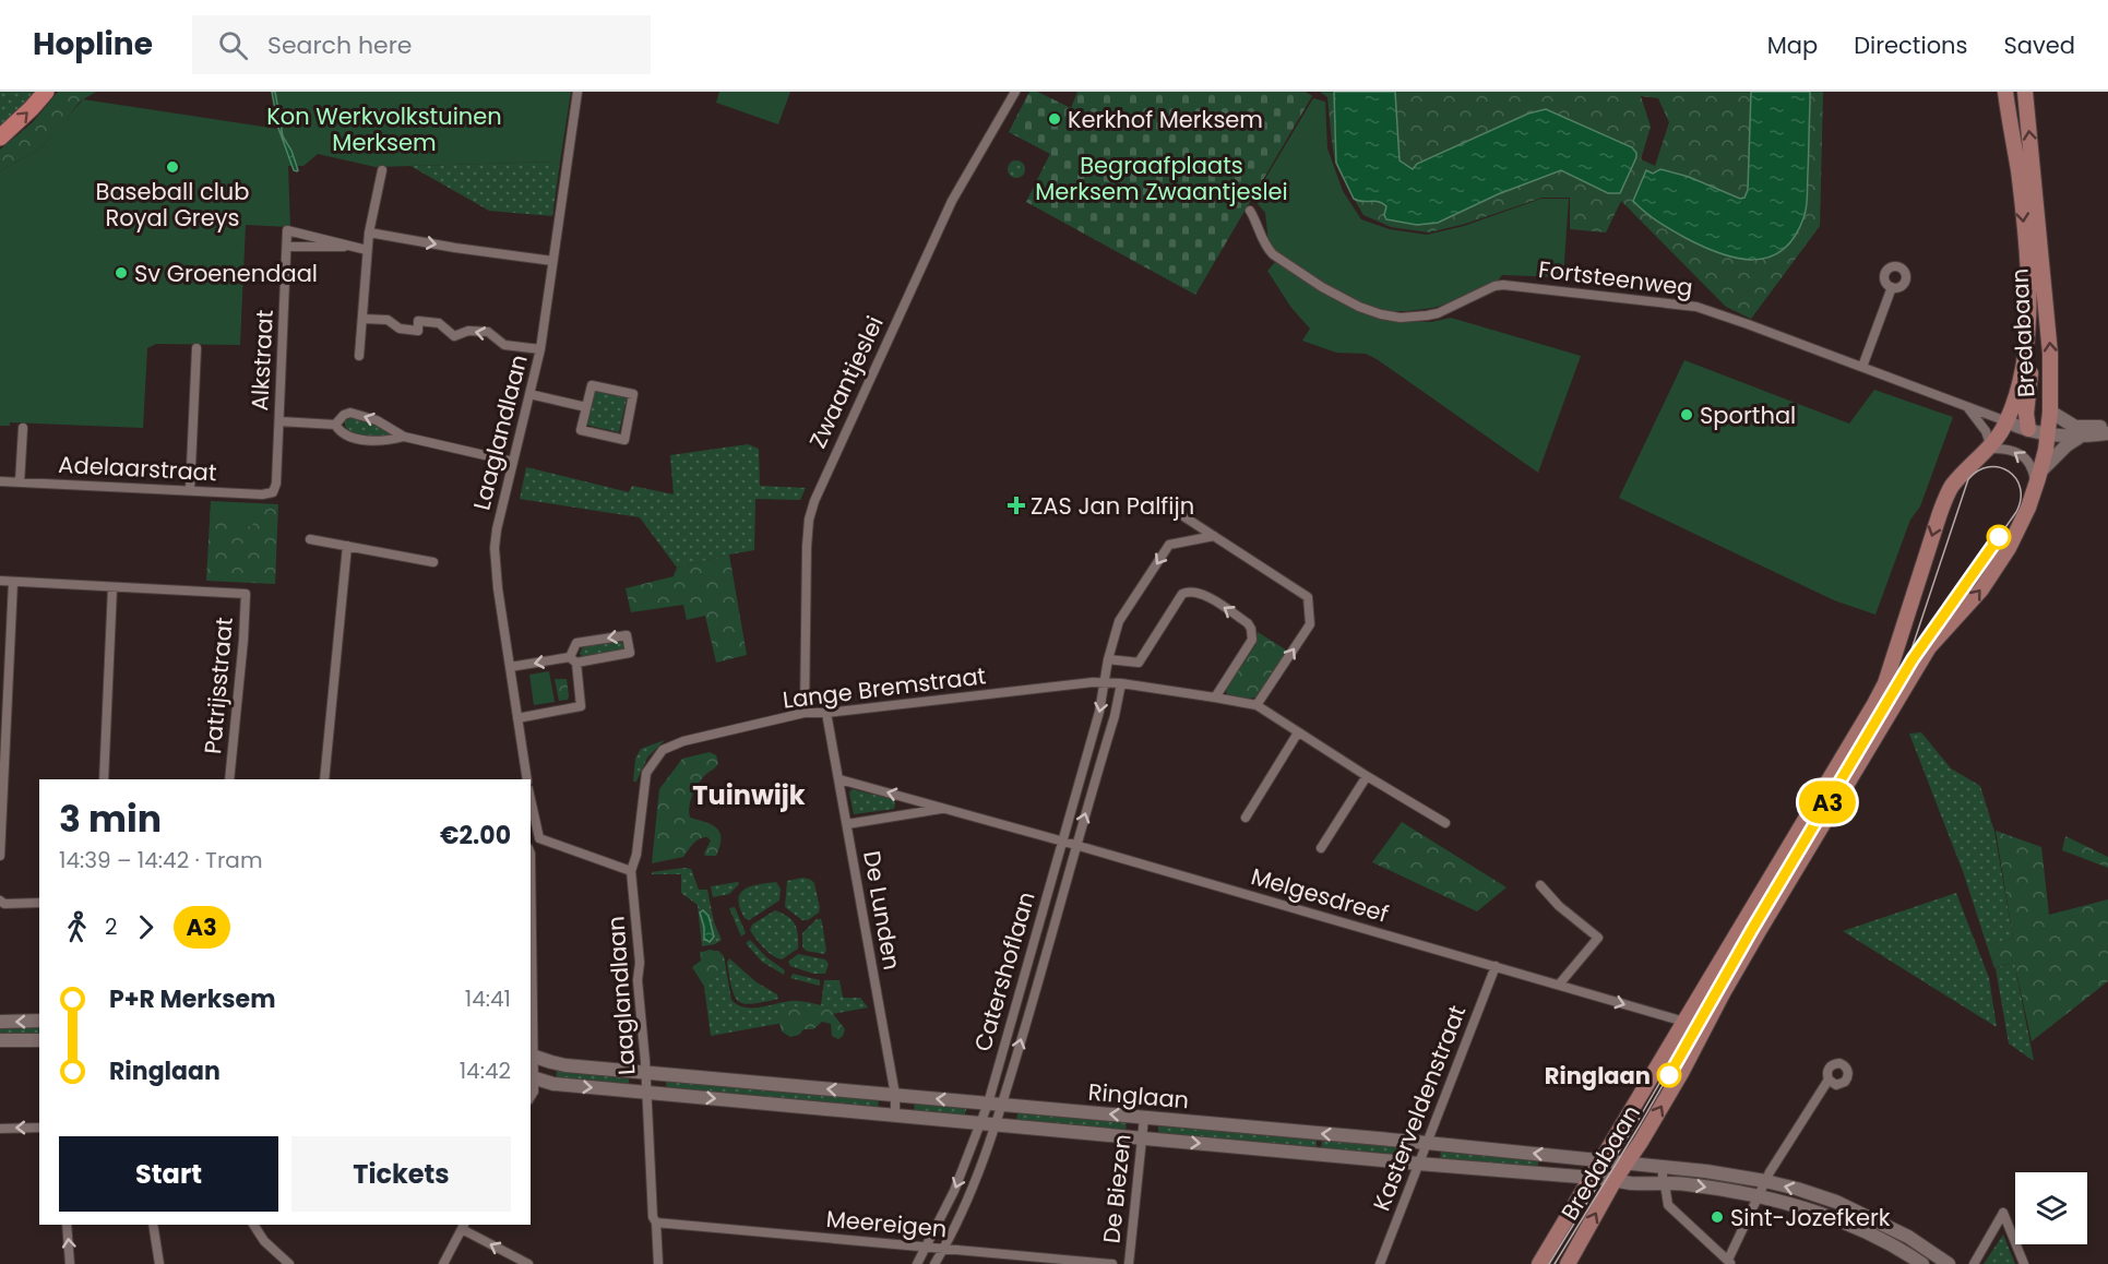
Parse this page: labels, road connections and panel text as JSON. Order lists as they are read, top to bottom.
{
  "streets": {
    "main road": ["Bredabaan"],
    "street": [
      "Fortsteenweg",
      "Alkstraat",
      "Zwaantjeslei",
      "Laaglandlaan",
      "Adelaarstraat",
      "Patrijsstraat",
      "Lange Bremstraat",
      "Melgesdreef",
      "De Lunden",
      "Catershoflaan",
      "Ringlaan",
      "Kasterveldenstraat",
      "De Biezen",
      "Meereigen"
    ]
  },
  "crossings": [
    ["Fortsteenweg", "Bredabaan"],
    ["Bredabaan", "Melgesdreef"],
    ["Bredabaan", "Ringlaan"],
    ["Alkstraat", "Adelaarstraat"],
    ["Zwaantjeslei", "Lange Bremstraat"],
    ["Laaglandlaan", "Lange Bremstraat"],
    ["Laaglandlaan", "Ringlaan"],
    ["Laaglandlaan", "Meereigen"],
    ["Lange Bremstraat", "De Lunden"],
    ["Lange Bremstraat", "Catershoflaan"],
    ["Melgesdreef", "De Lunden"],
    ["Melgesdreef", "Catershoflaan"],
    ["Melgesdreef", "Kasterveldenstraat"],
    ["De Lunden", "Ringlaan"],
    ["Catershoflaan", "Ringlaan"],
    ["Catershoflaan", "Meereigen"],
    ["Ringlaan", "Kasterveldenstraat"],
    ["Ringlaan", "De Biezen"]
  ],
  "districts": ["Tuinwijk"],
  "parks": ["Kon Werkvolkstuinen Merksem", "Begraafplaats Merksem Zwaantjeslei"],
  "places": {
    "other": [
      "Kerkhof Merksem",
      "Baseball club Royal Greys",
      "Sv Groenendaal",
      "Sporthal",
      "Ringlaan",
      "Sint-Jozefkerk"
    ],
    "health": ["ZAS Jan Palfijn"]
  },
  "lines": ["tram line A3"],
  "page": {
    "header": "Hopline",
    "search": "Search here",
    "nav": ["Map", "Directions", "Saved"],
    "on_map": "A3",
    "heading": ["3 min", "14:39 – 14:42 · Tram", "€2.00"],
    "legs": ["2", "A3"],
    "list": [
      {
        "name": "P+R Merksem",
        "value": "14:41"
      },
      {
        "name": "Ringlaan",
        "value": "14:42"
      }
    ],
    "buttons": ["Start", "Tickets"]
  }
}
